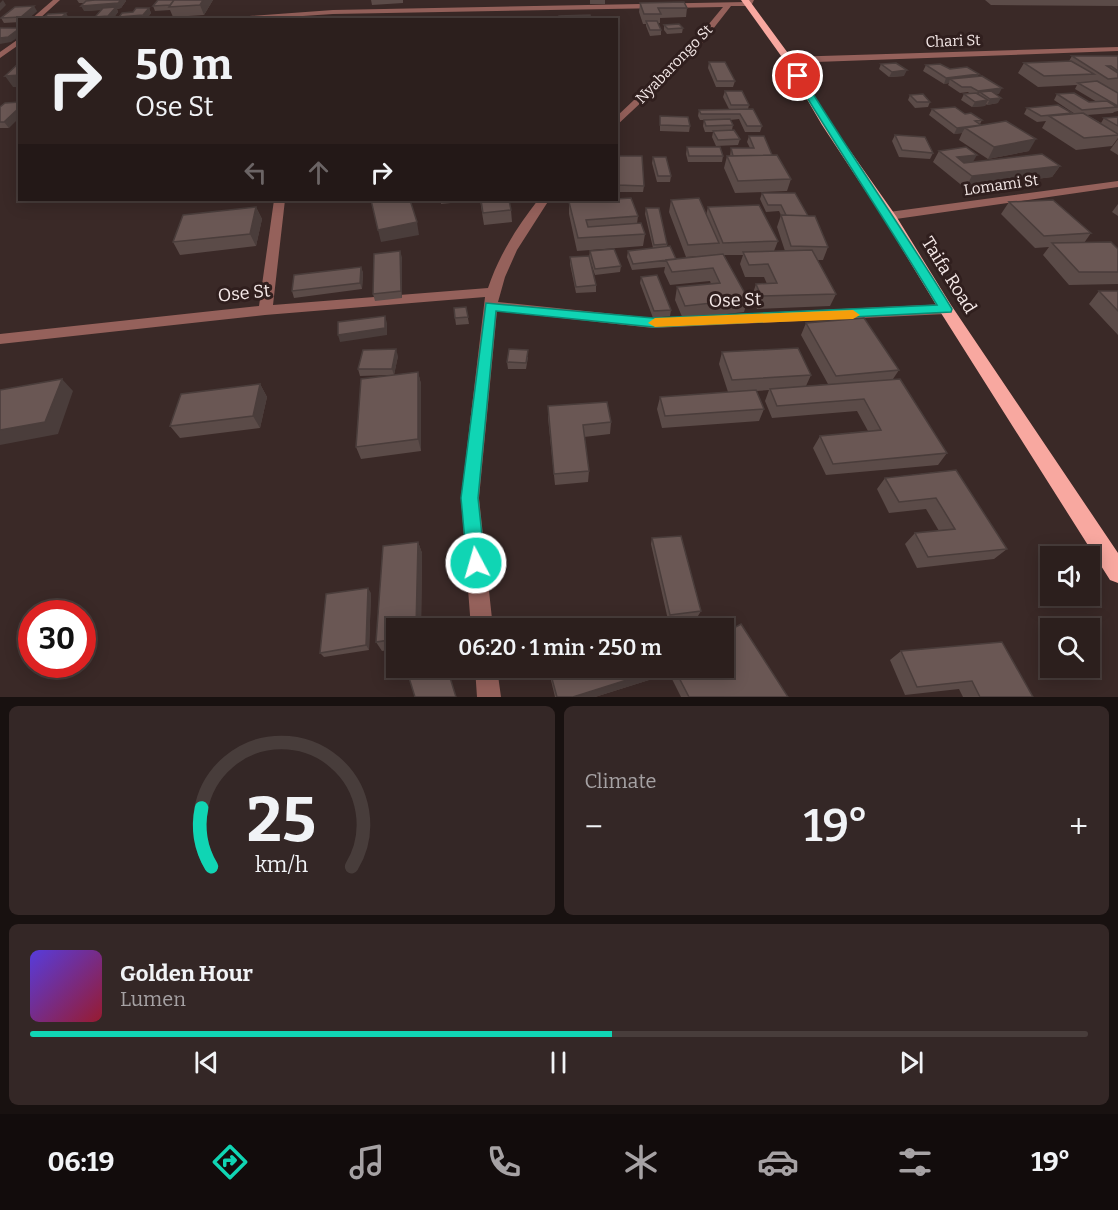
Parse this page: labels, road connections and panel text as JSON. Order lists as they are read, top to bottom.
{
  "streets": {
    "highway": ["Taifa Road"],
    "street": [
      "Chari St",
      "Nyabarongo St",
      "Lomami St",
      "Ose St"
    ]
  },
  "crossings": [
    ["Chari St", "Taifa Road"],
    ["Lomami St", "Taifa Road"],
    ["Taifa Road", "Ose St"]
  ],
  "page": {
    "turn": ["50 m", "Ose St"],
    "limit": "30",
    "trip": "06:20 · 1 min · 250 m",
    "tile": "Climate",
    "heat": ["−", "19°", "+"],
    "song": ["Golden Hour", "Lumen"],
    "tabs": ["06:19", "19°"],
    "gauge": ["25", "km/h"]
  }
}
